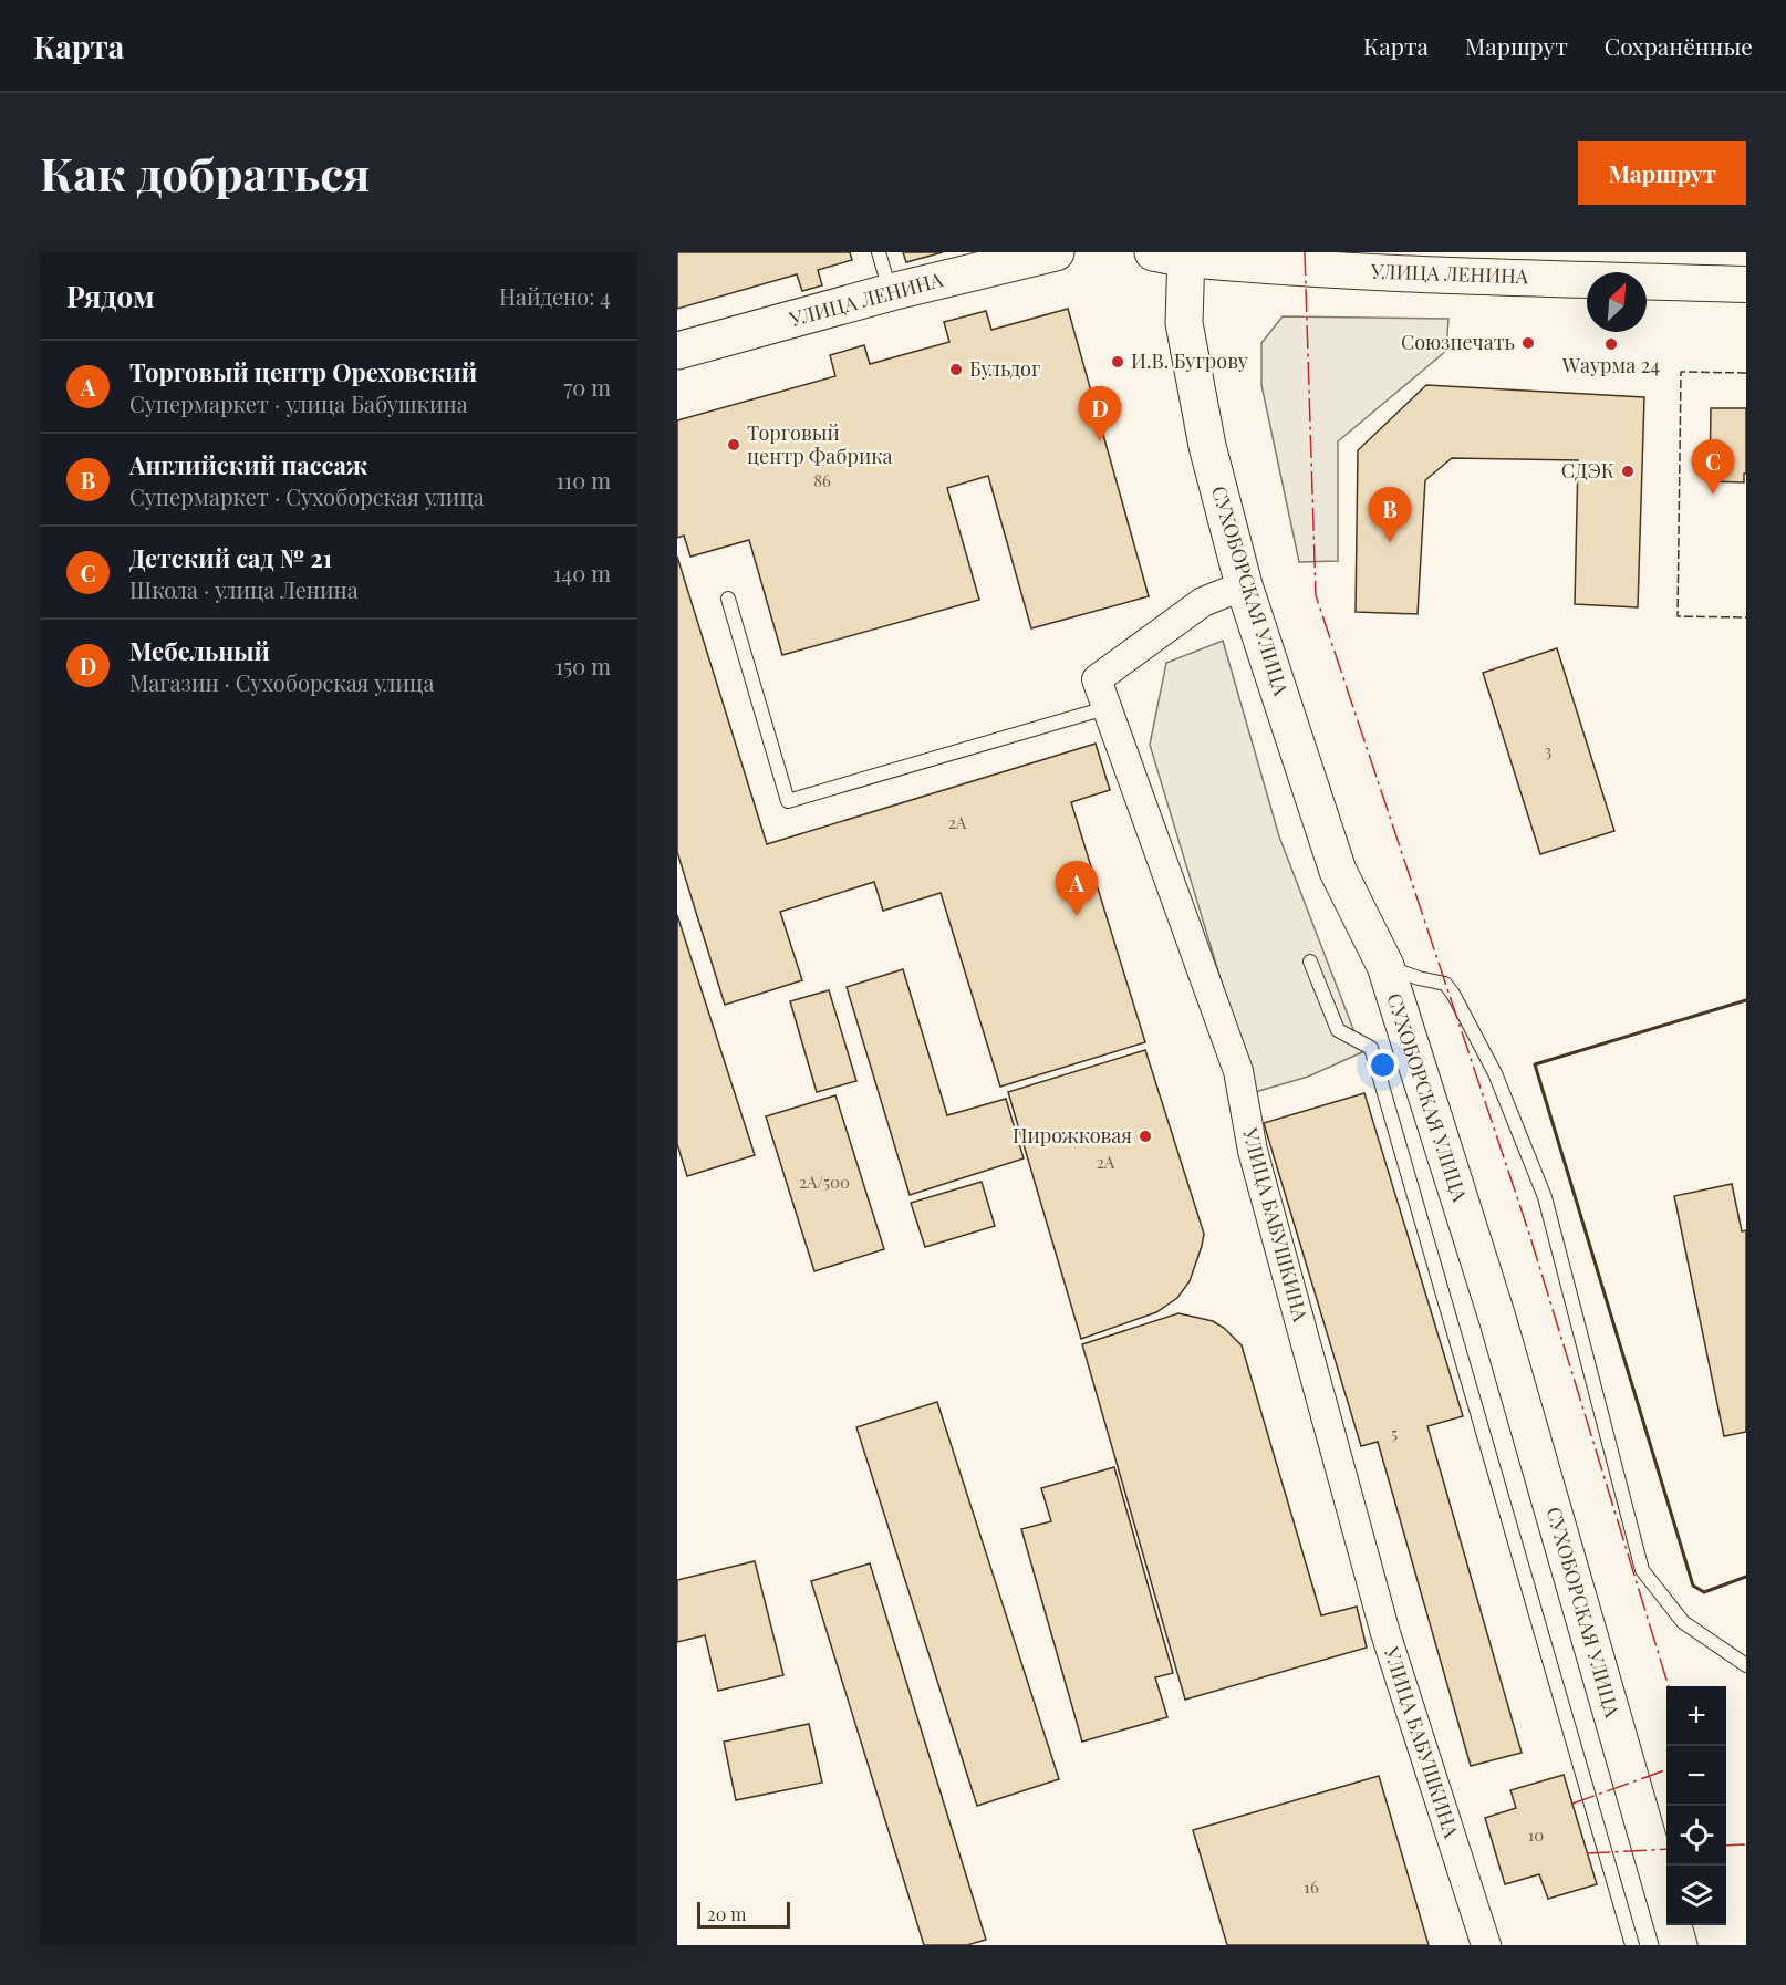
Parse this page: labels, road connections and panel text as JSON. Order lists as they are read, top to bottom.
{
  "streets": {
    "main road": ["УЛИЦА ЛЕНИНА", "СУХОБОРСКАЯ УЛИЦА"],
    "street": ["УЛИЦА БАБУШКИНА"]
  },
  "crossings": [
    ["УЛИЦА ЛЕНИНА", "СУХОБОРСКАЯ УЛИЦА"],
    ["СУХОБОРСКАЯ УЛИЦА", "УЛИЦА БАБУШКИНА"]
  ],
  "places": [
    "Союзпечать",
    "Wаурма 24",
    "И.В. Бугрову",
    "Бульдог",
    "Торговый центр Фабрика",
    "СДЭК",
    "Пирожковая"
  ],
  "house_numbers": [
    "86",
    "3",
    "2А",
    "2А",
    "2А/500",
    "5",
    "10",
    "16"
  ],
  "scale_bar": "20 m",
  "north": "top right",
  "page": {
    "header": "Карта",
    "nav": ["Карта", "Маршрут", "Сохранённые"],
    "buttons": "Маршрут",
    "title": "Как добраться",
    "heading": ["Рядом", "Найдено: 4"],
    "list": [
      {
        "mark": "A",
        "name": "Торговый центр Ореховский",
        "note": "Супермаркет · улица Бабушкина",
        "value": "70 m"
      },
      {
        "mark": "B",
        "name": "Английский пассаж",
        "note": "Супермаркет · Сухоборская улица",
        "value": "110 m"
      },
      {
        "mark": "C",
        "name": "Детский сад № 21",
        "note": "Школа · улица Ленина",
        "value": "140 m"
      },
      {
        "mark": "D",
        "name": "Мебельный",
        "note": "Магазин · Сухоборская улица",
        "value": "150 m"
      }
    ],
    "pins": [
      "D",
      "C",
      "B",
      "A"
    ],
    "map_buttons": ["+", "−"],
    "scale": "20 m"
  }
}
